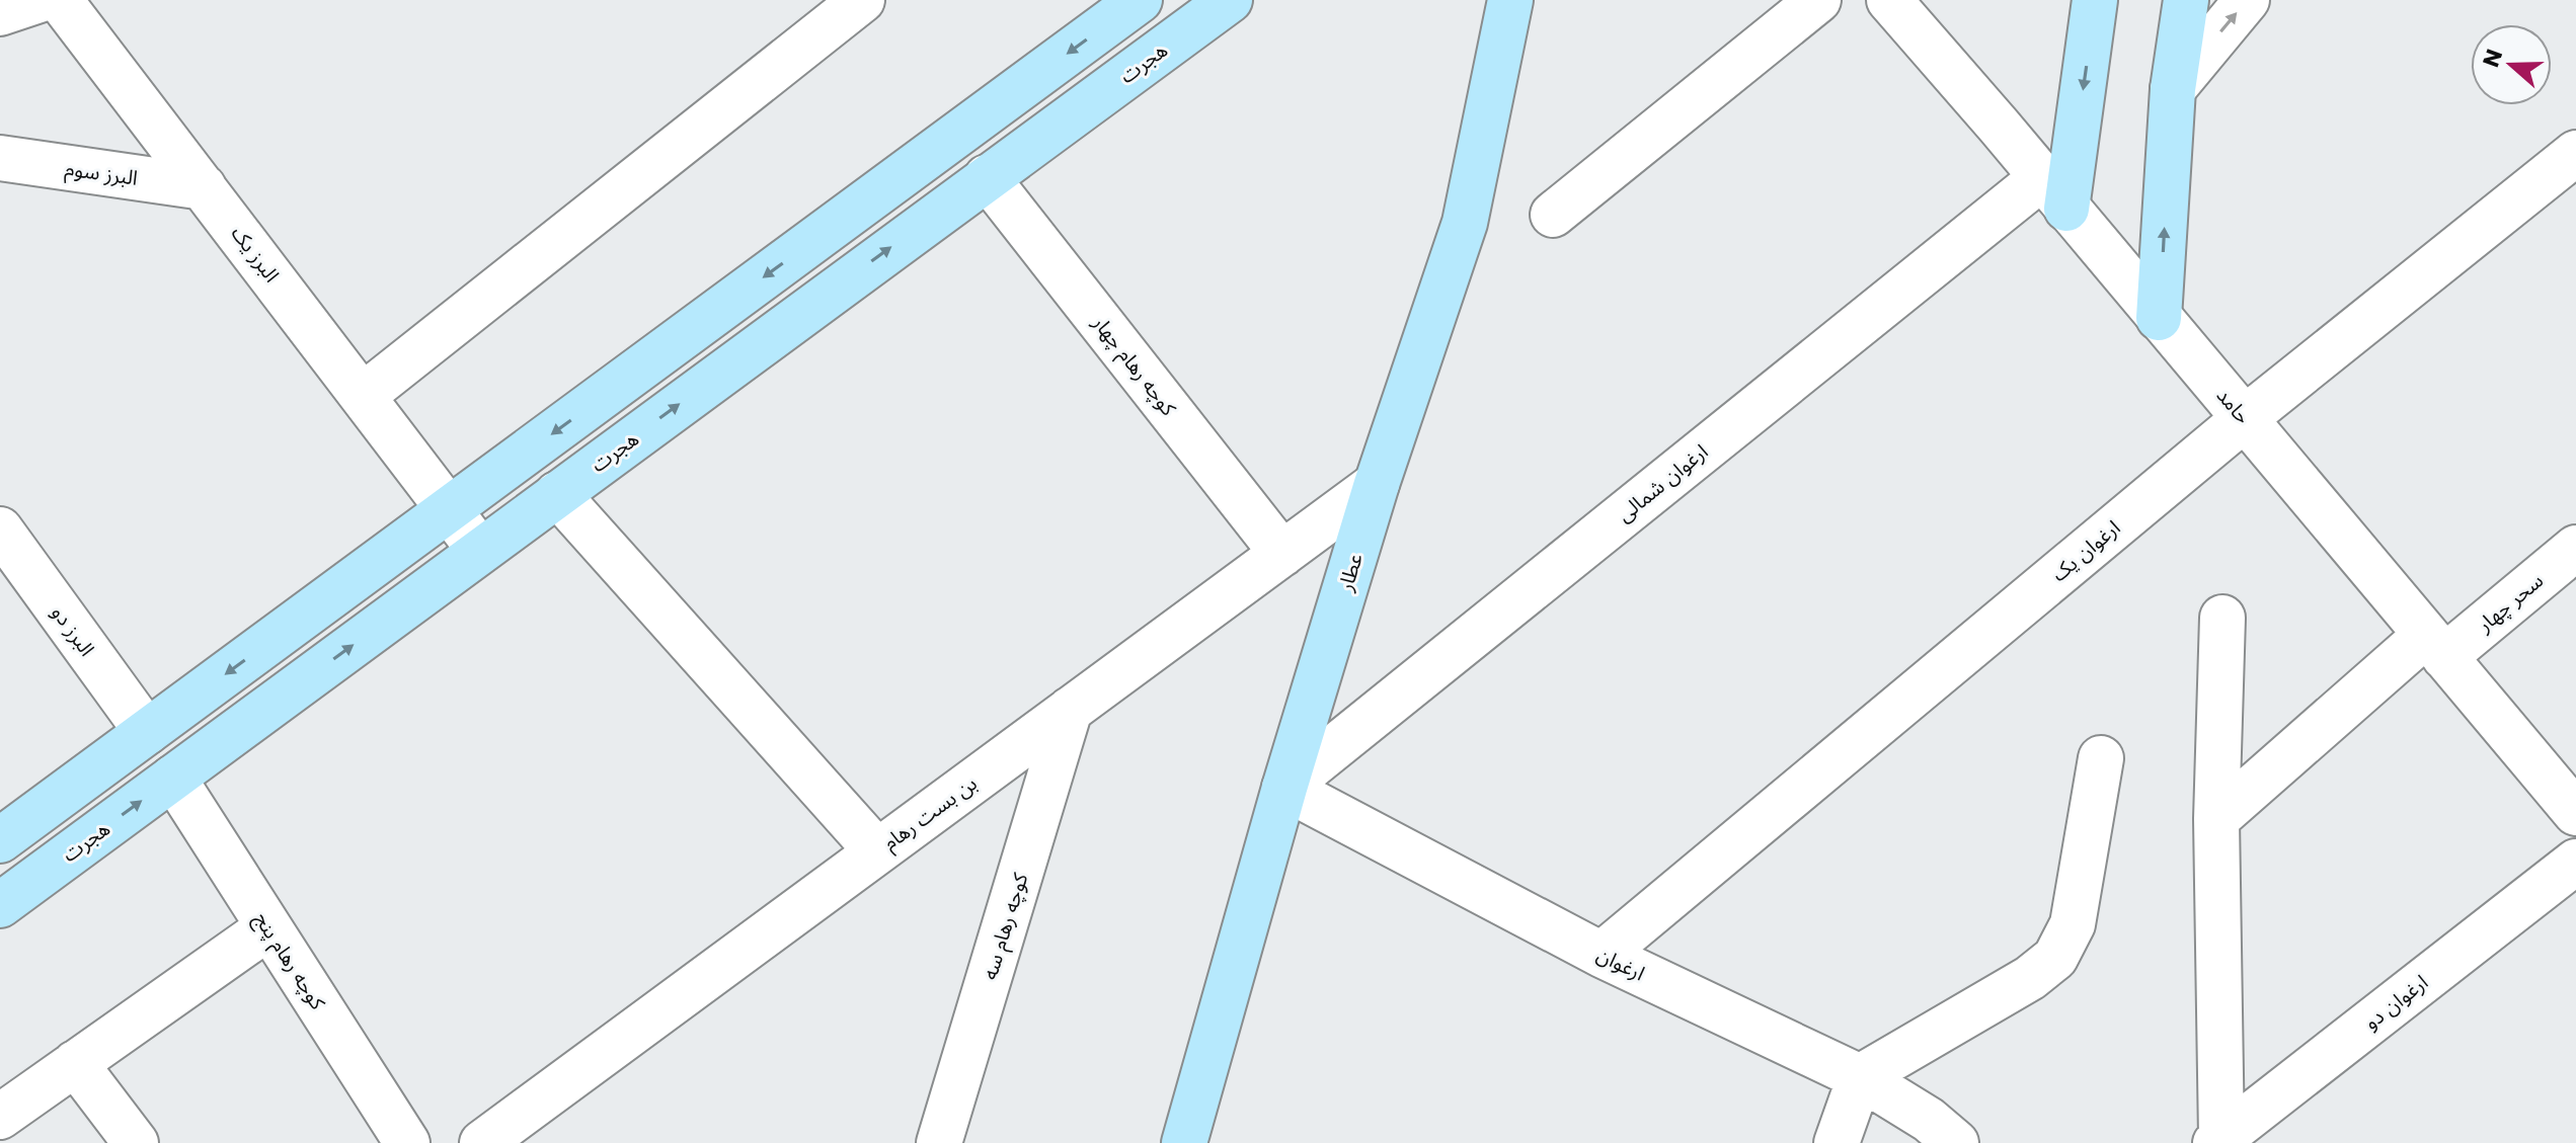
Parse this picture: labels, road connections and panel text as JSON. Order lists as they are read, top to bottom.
{
  "streets": {
    "street": [
      "هجرت",
      "البرز سوم",
      "البرز یک",
      "کوچه رهام چهار",
      "حامد",
      "ارغوان شمالی",
      "ارغوان یک",
      "عطار",
      "سحر چهار",
      "البرز دو",
      "بن بست رهام",
      "کوچه رهام سه",
      "کوچه رهام پنج",
      "ارغوان",
      "ارغوان دو"
    ]
  },
  "crossings": [
    ["هجرت", "البرز یک"],
    ["هجرت", "کوچه رهام چهار"],
    ["هجرت", "کوچه رهام پنج"],
    ["البرز سوم", "البرز یک"],
    ["کوچه رهام چهار", "بن بست رهام"],
    ["حامد", "ارغوان شمالی"],
    ["حامد", "ارغوان یک"],
    ["حامد", "سحر چهار"],
    ["ارغوان شمالی", "عطار"],
    ["ارغوان شمالی", "ارغوان"],
    ["ارغوان یک", "ارغوان"],
    ["عطار", "بن بست رهام"],
    ["عطار", "ارغوان"],
    ["بن بست رهام", "کوچه رهام سه"]
  ],
  "north": "left"
}
